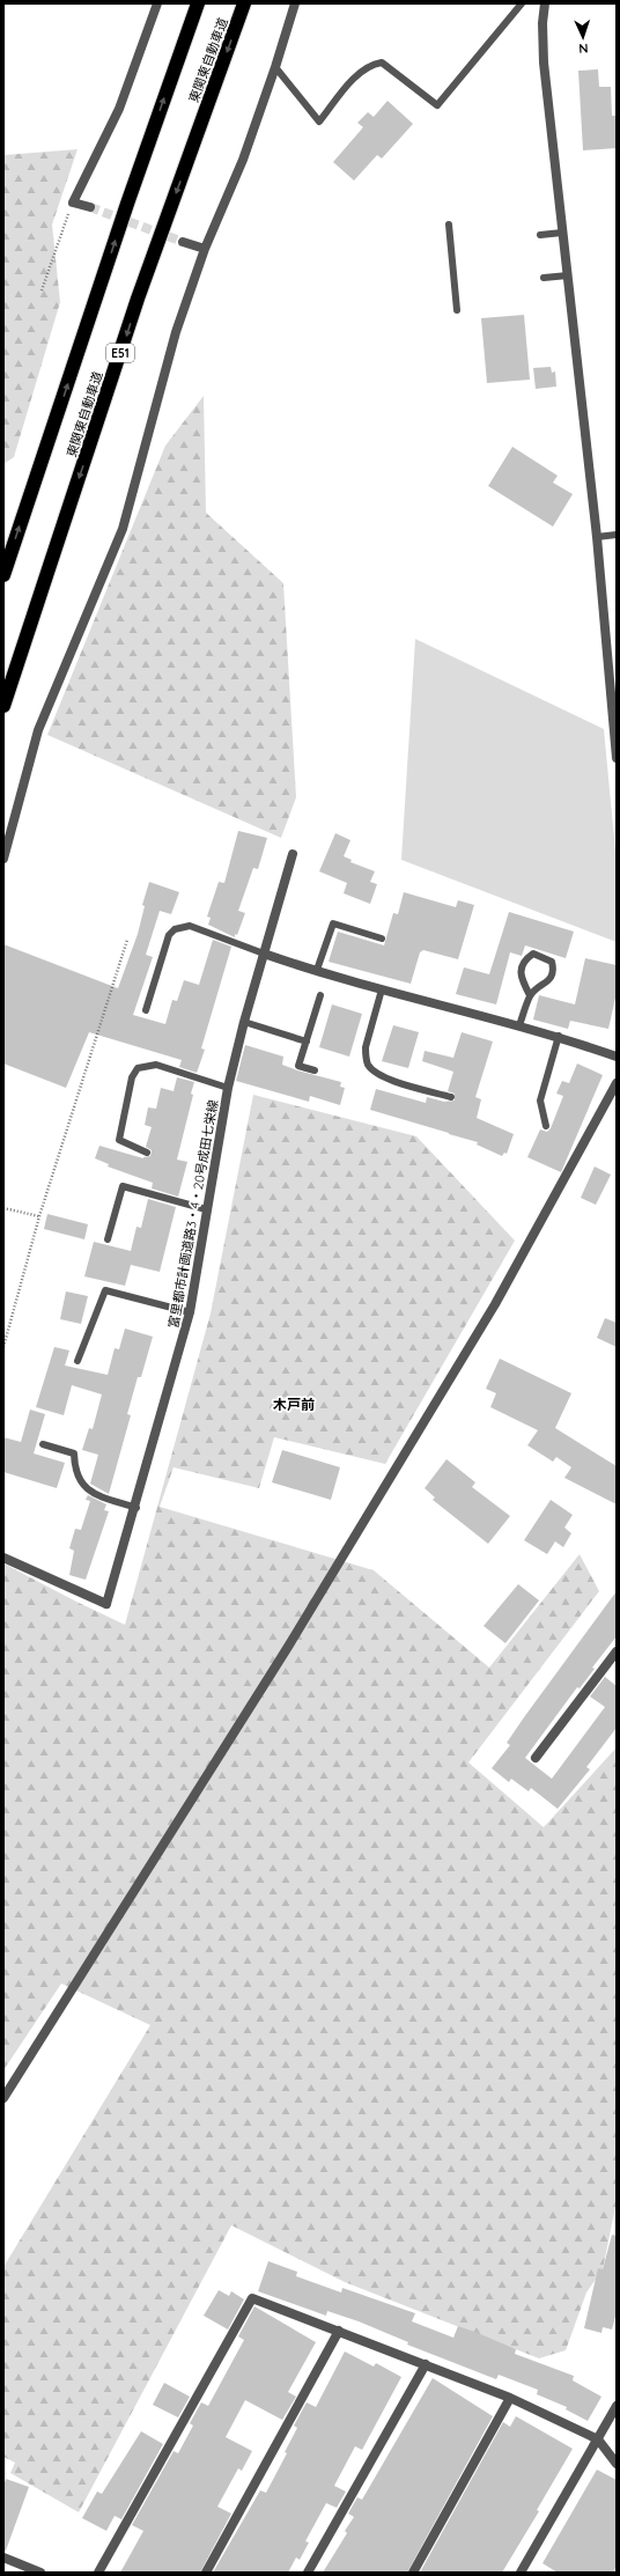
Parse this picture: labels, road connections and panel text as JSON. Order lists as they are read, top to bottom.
{
  "streets": {
    "highway": ["東関東自動車道", "E51"],
    "street": ["富里都市計画道路3・4・20号成田七栄線"]
  },
  "districts": ["木戸前"],
  "north": "bottom"
}
